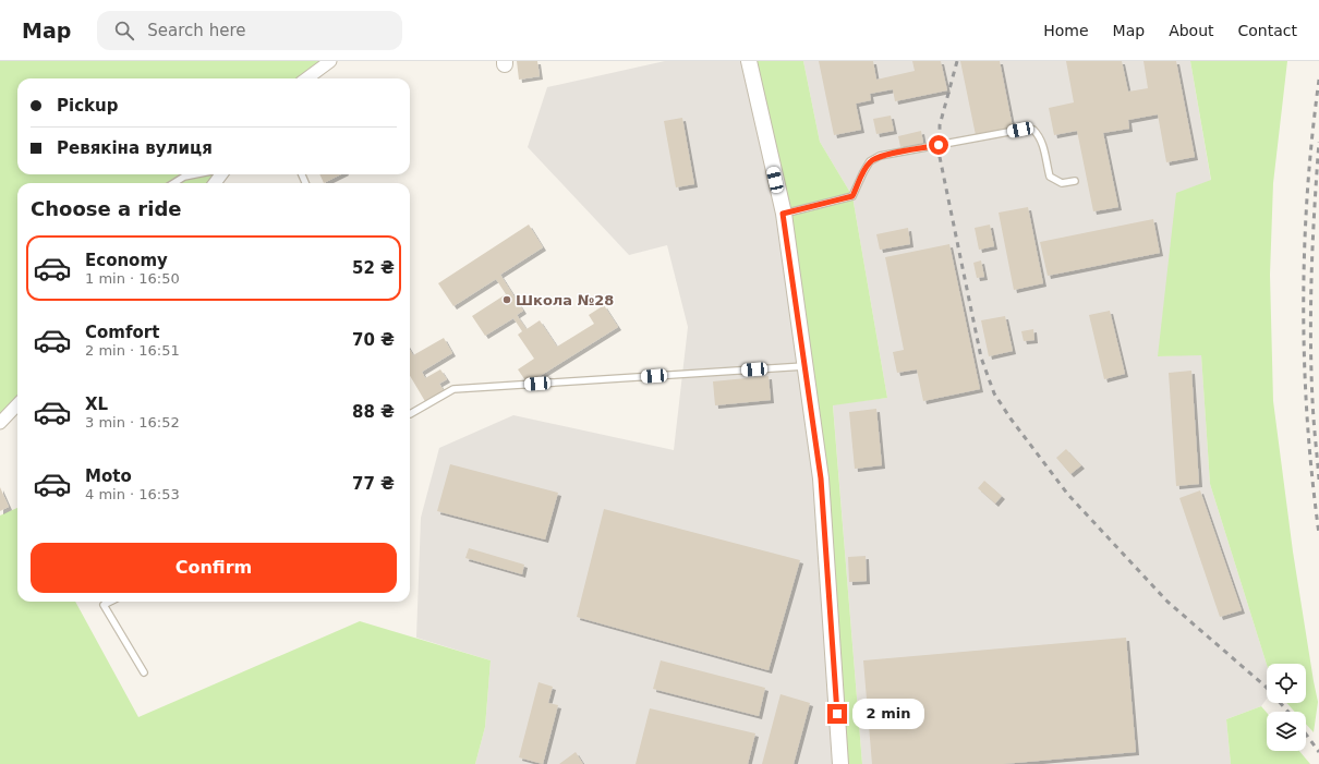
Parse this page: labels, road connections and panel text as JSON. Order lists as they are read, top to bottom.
{
  "places": ["Школа №28"],
  "page": {
    "header": "Map",
    "search": "Search here",
    "nav": [
      "Home",
      "Map",
      "About",
      "Contact"
    ],
    "banner": ["Pickup", "Ревякіна вулиця"],
    "heading": "Choose a ride",
    "list": [
      {
        "name": "Economy",
        "note": "1 min · 16:50",
        "value": "52 ₴"
      },
      {
        "name": "Comfort",
        "note": "2 min · 16:51",
        "value": "70 ₴"
      },
      {
        "name": "XL",
        "note": "3 min · 16:52",
        "value": "88 ₴"
      },
      {
        "name": "Moto",
        "note": "4 min · 16:53",
        "value": "77 ₴"
      }
    ],
    "buttons": "Confirm",
    "bubble": "2 min"
  }
}
